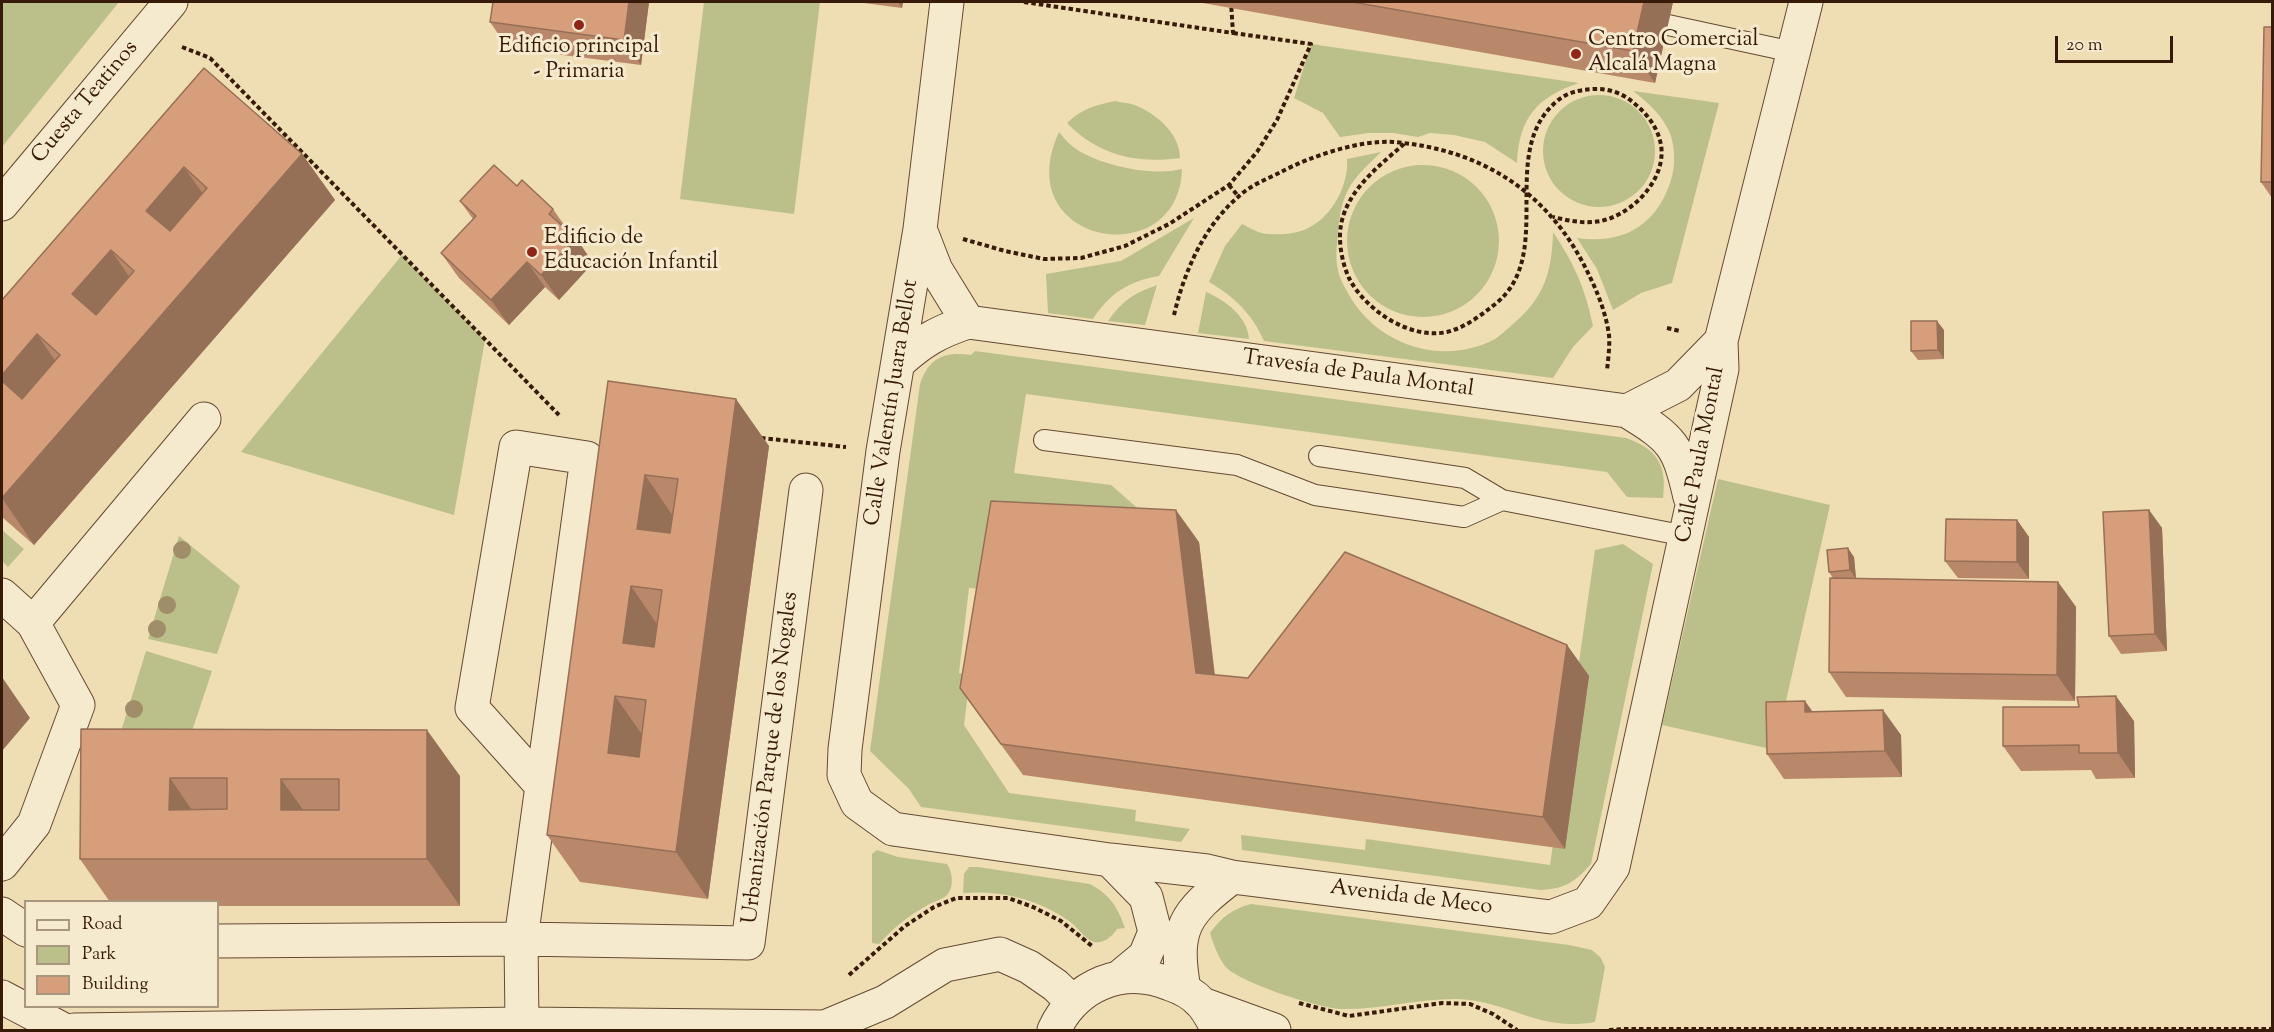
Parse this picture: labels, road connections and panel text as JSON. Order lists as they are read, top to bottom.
{
  "streets": {
    "street": [
      "Cuesta Teatinos",
      "Travesía de Paula Montal",
      "Calle Valentín Juara Bellot",
      "Calle Paula Montal",
      "Urbanización Parque de los Nogales",
      "Avenida de Meco"
    ]
  },
  "crossings": [
    ["Travesía de Paula Montal", "Calle Valentín Juara Bellot"],
    ["Travesía de Paula Montal", "Calle Paula Montal"],
    ["Calle Valentín Juara Bellot", "Avenida de Meco"],
    ["Calle Paula Montal", "Avenida de Meco"]
  ],
  "places": ["Edificio principal - Primaria", "Centro Comercial Alcalá Magna", "Edificio de Educación Infantil"],
  "legend": ["Road", "Park", "Building"],
  "scale_bar": "20 m"
}
